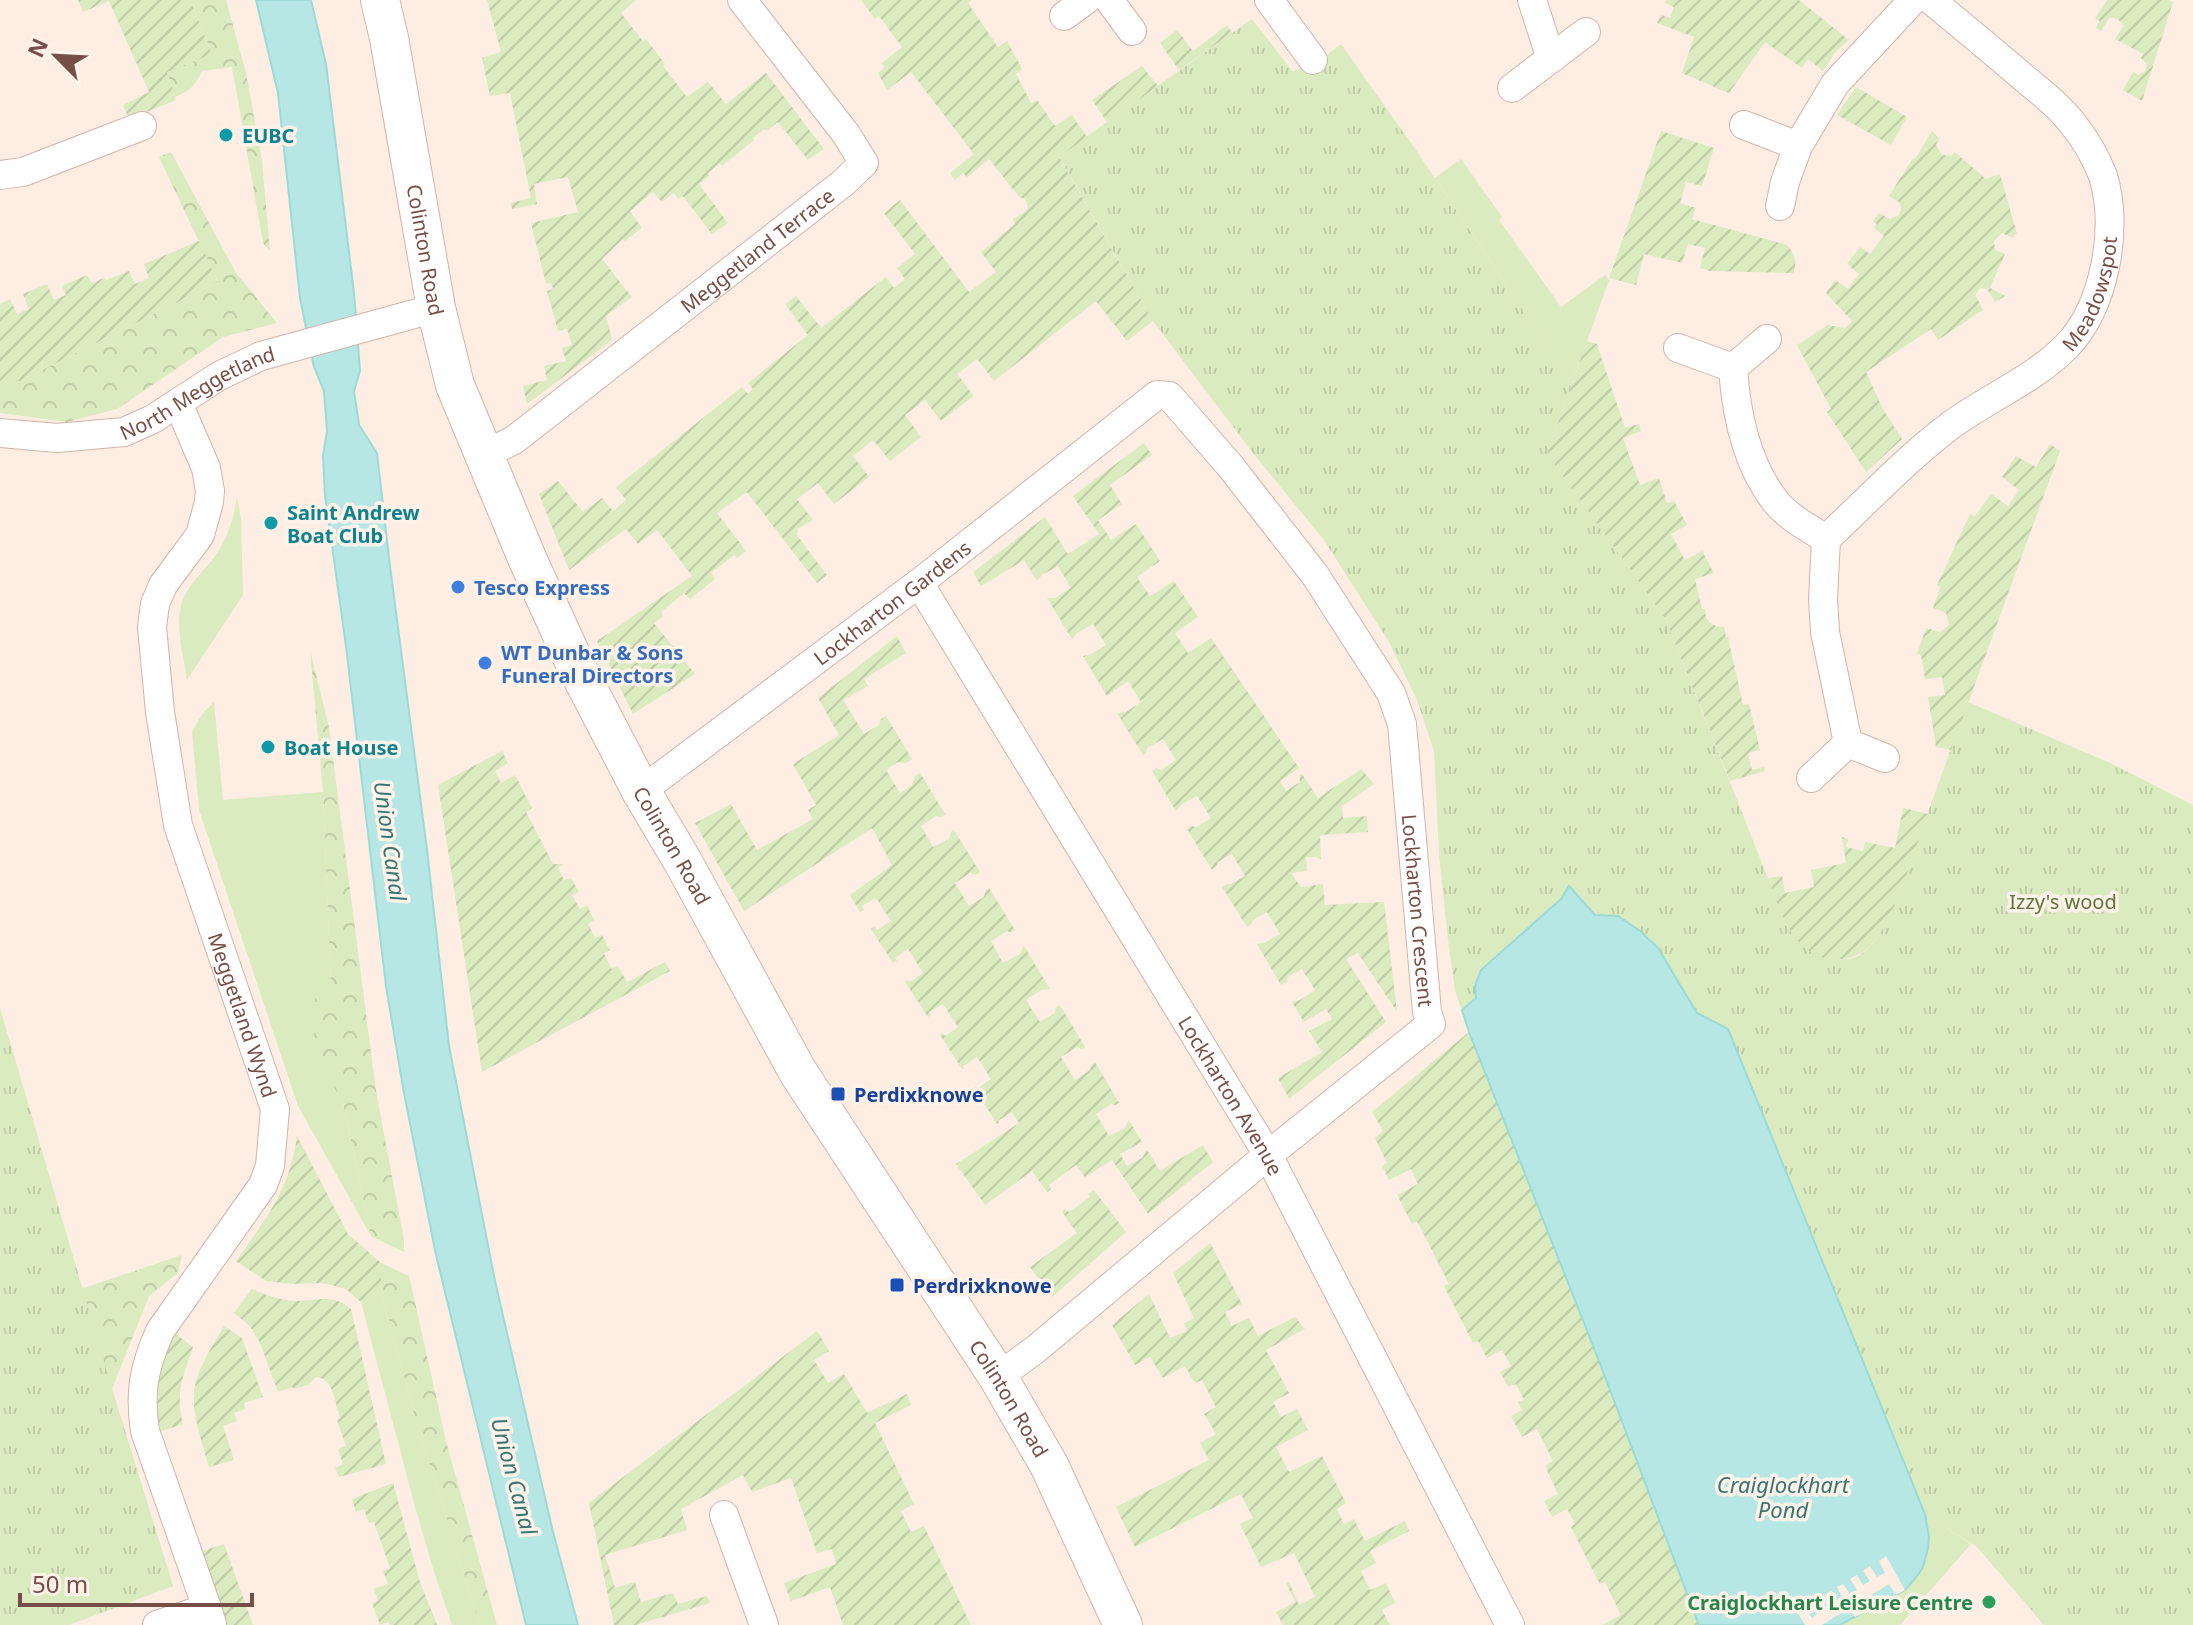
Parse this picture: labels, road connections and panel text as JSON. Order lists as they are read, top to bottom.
{
  "streets": {
    "street": [
      "Colinton Road",
      "Meggetland Terrace",
      "Meadowspot",
      "North Meggetland",
      "Lockharton Gardens",
      "Lockharton Crescent",
      "Meggetland Wynd",
      "Lockharton Avenue"
    ]
  },
  "crossings": [
    ["Colinton Road", "Meggetland Terrace"],
    ["Colinton Road", "North Meggetland"],
    ["Colinton Road", "Lockharton Gardens"],
    ["Colinton Road", "Lockharton Crescent"],
    ["North Meggetland", "Meggetland Wynd"],
    ["Lockharton Gardens", "Lockharton Crescent"],
    ["Lockharton Gardens", "Lockharton Avenue"],
    ["Lockharton Crescent", "Lockharton Avenue"]
  ],
  "water": ["Union Canal", "Craiglockhart Pond"],
  "parks": ["Izzy's wood"],
  "places": {
    "other": [
      "EUBC",
      "Saint Andrew Boat Club",
      "Tesco Express",
      "WT Dunbar & Sons Funeral Directors",
      "Boat House",
      "Craiglockhart Leisure Centre"
    ],
    "transit": ["Perdixknowe", "Perdrixknowe"]
  },
  "scale_bar": "50 m",
  "north": "top left"
}
